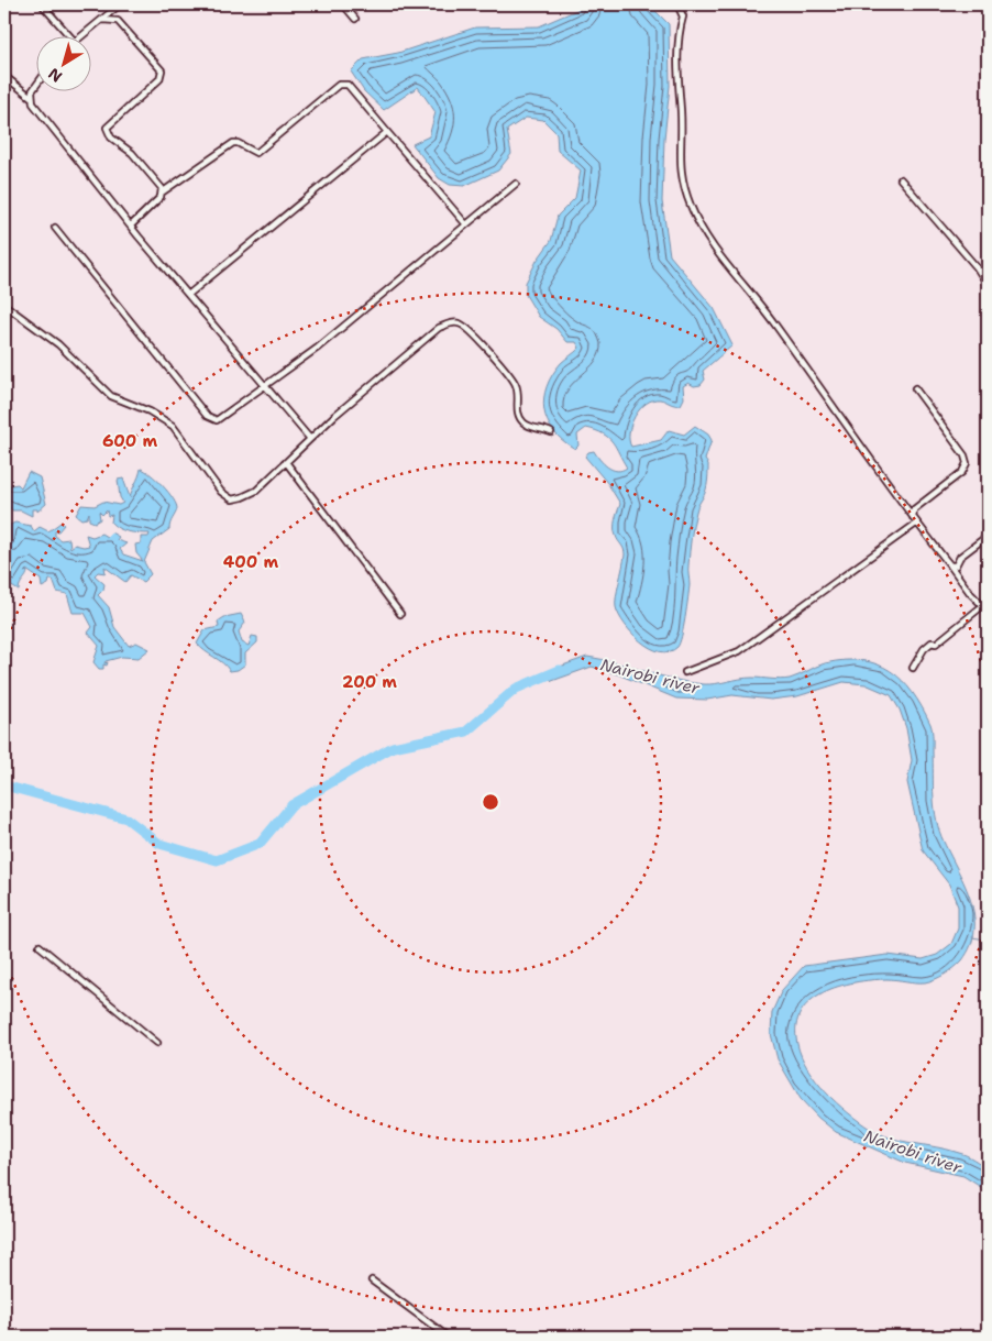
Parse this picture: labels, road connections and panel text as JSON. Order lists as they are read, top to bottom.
{
  "water": ["Nairobi river"],
  "north": "bottom left",
  "rings": ["600 m", "400 m", "200 m"]
}
